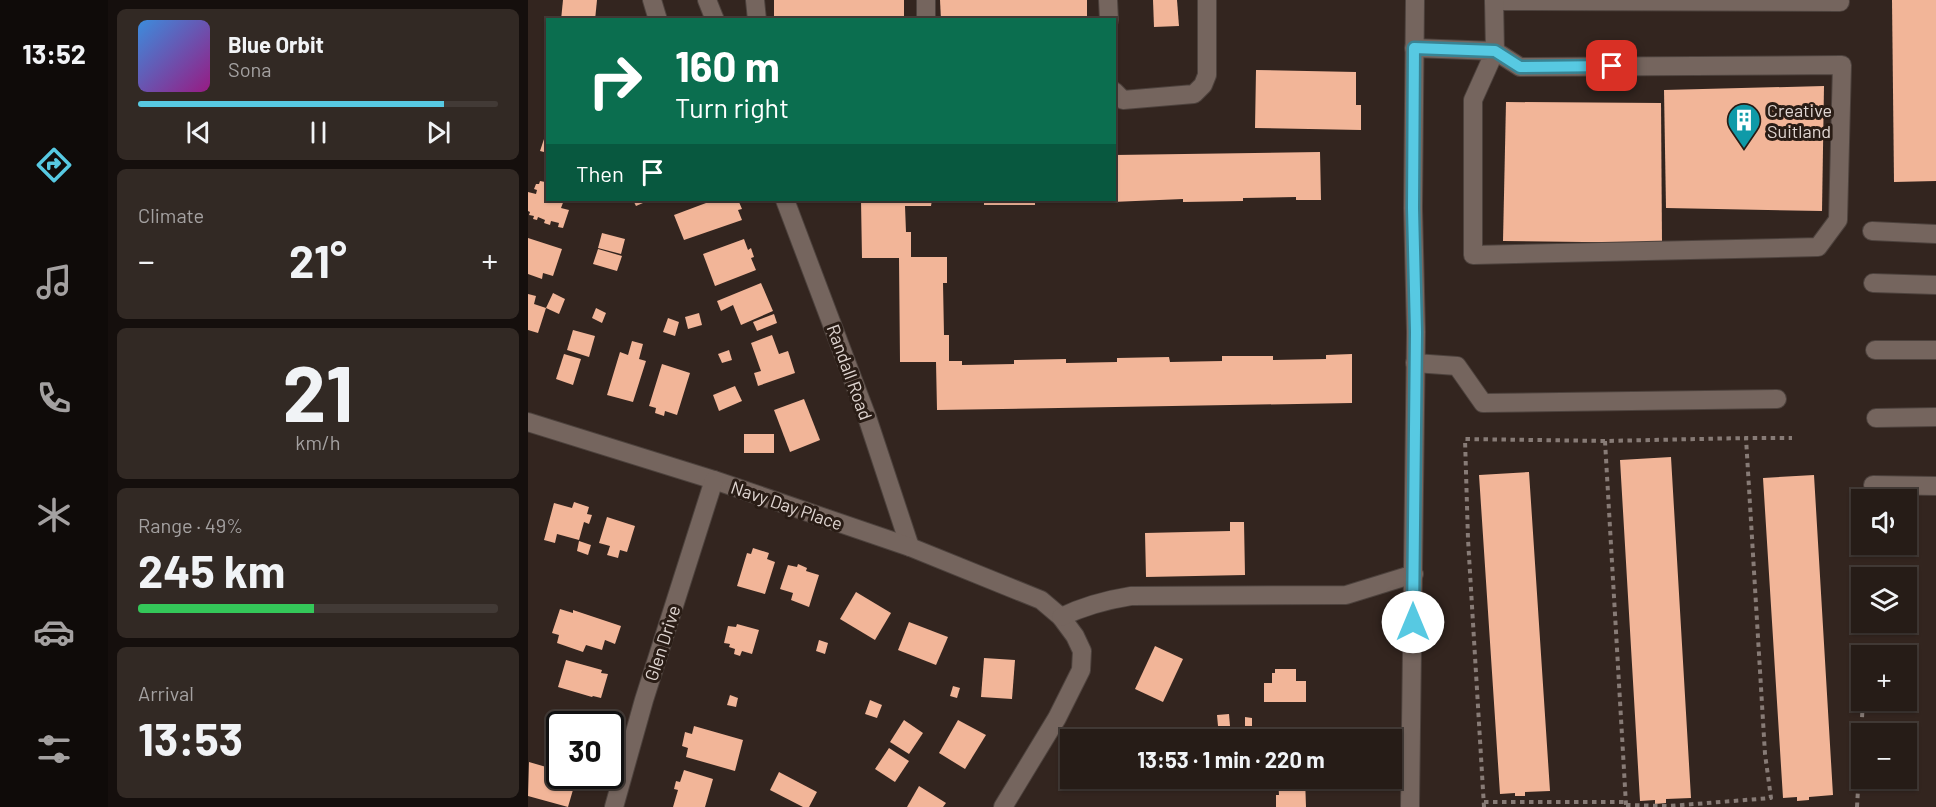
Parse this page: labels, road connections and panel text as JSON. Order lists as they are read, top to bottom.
{
  "streets": {
    "street": ["Randall Road", "Navy Day Place", "Glen Drive"]
  },
  "crossings": [
    ["Randall Road", "Navy Day Place"],
    ["Navy Day Place", "Glen Drive"]
  ],
  "places": {
    "building": ["Creative Suitland"]
  },
  "page": {
    "tabs": "13:52",
    "turn": ["160 m", "Turn right"],
    "song": ["Blue Orbit", "Sona"],
    "then": "Then",
    "tile": [
      "Climate",
      ["21", "km/h"],
      ["Range · 49%", "245 km"],
      ["Arrival", "13:53"]
    ],
    "heat": ["−", "21°", "+"],
    "map_buttons": ["+", "−"],
    "limit": "30",
    "trip": "13:53 · 1 min · 220 m"
  }
}
